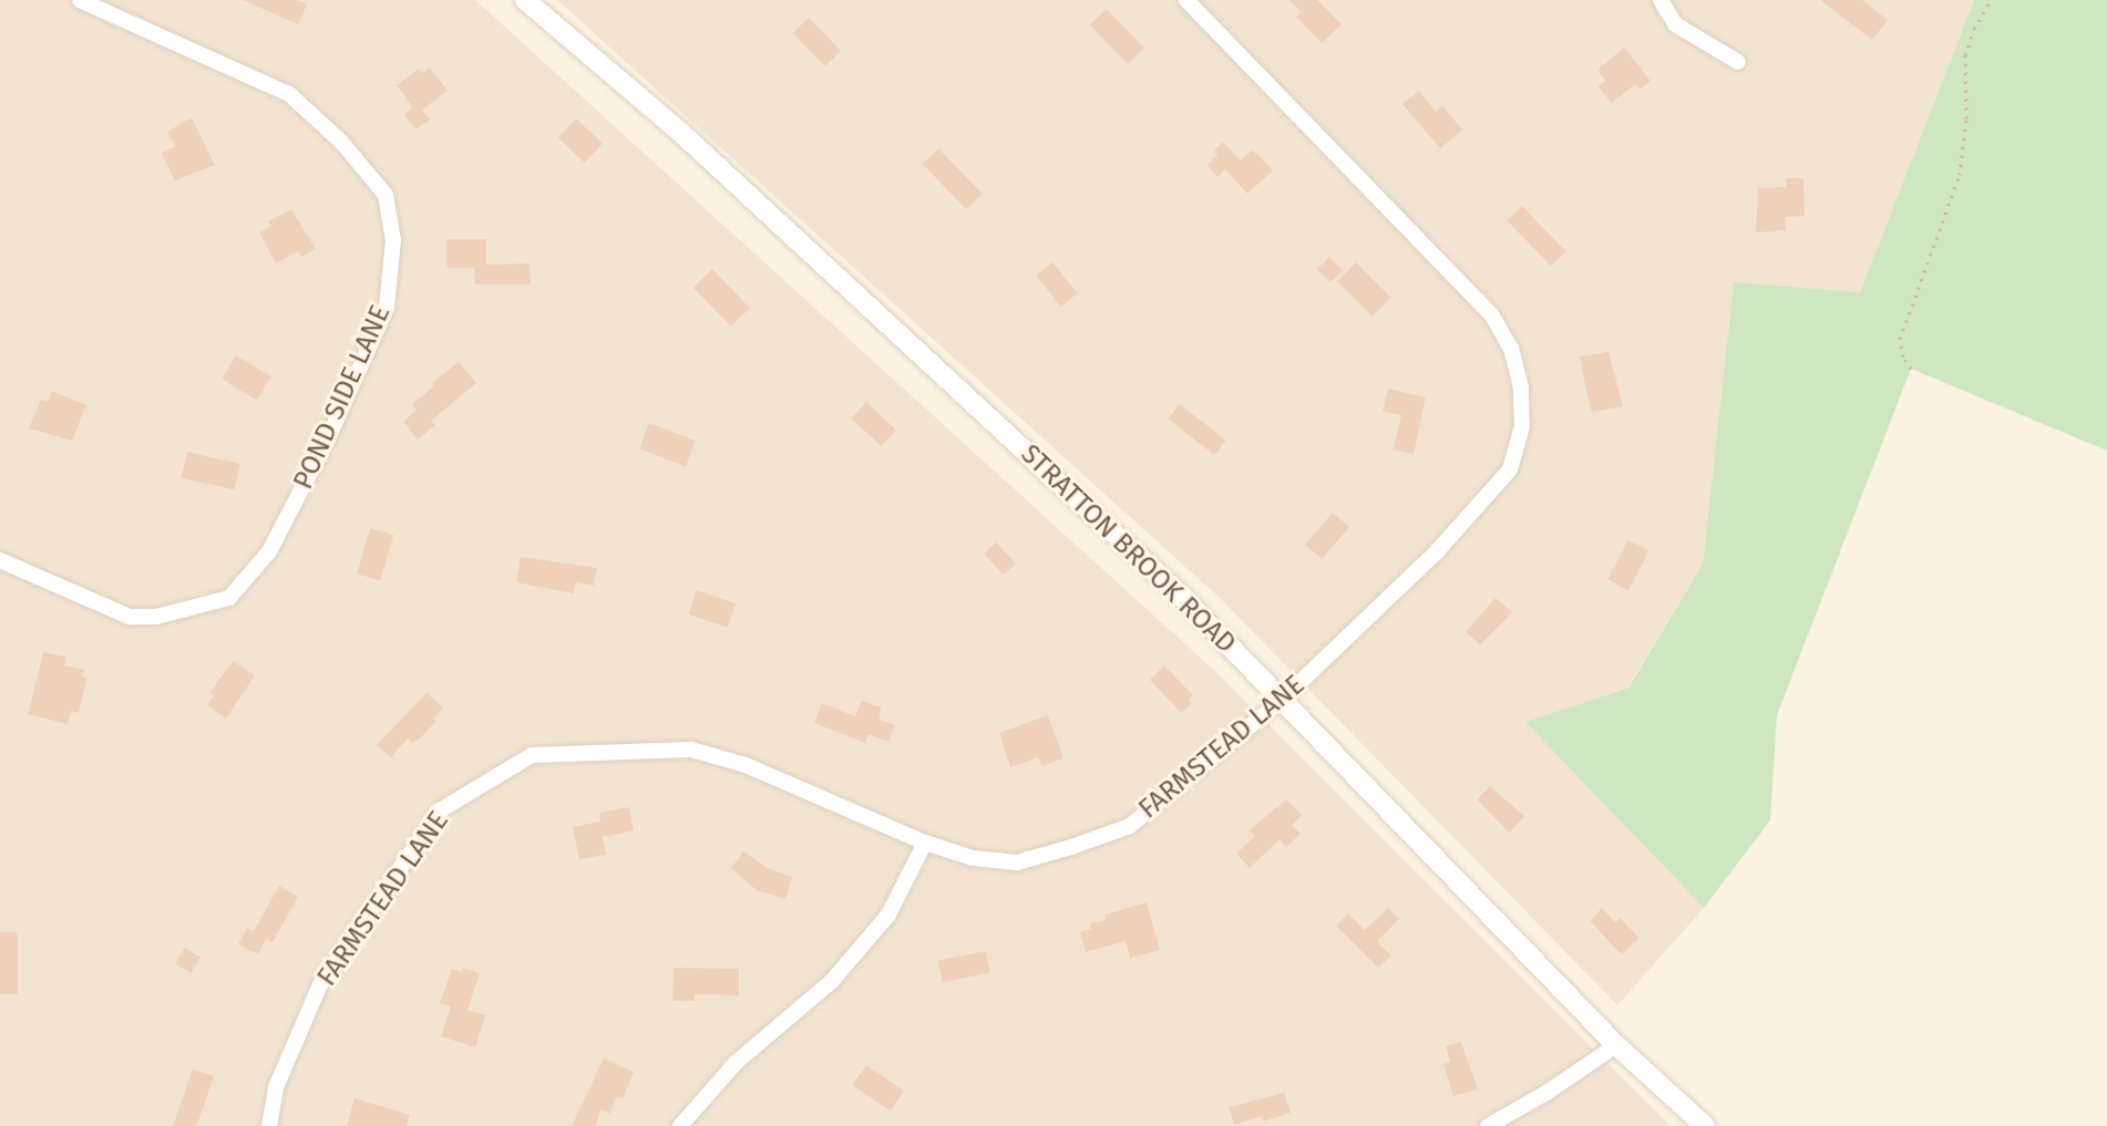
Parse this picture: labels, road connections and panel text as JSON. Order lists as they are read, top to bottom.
{
  "streets": {
    "street": ["POND SIDE LANE", "STRATTON BROOK ROAD", "FARMSTEAD LANE"]
  },
  "crossings": [
    ["STRATTON BROOK ROAD", "FARMSTEAD LANE"]
  ]
}
